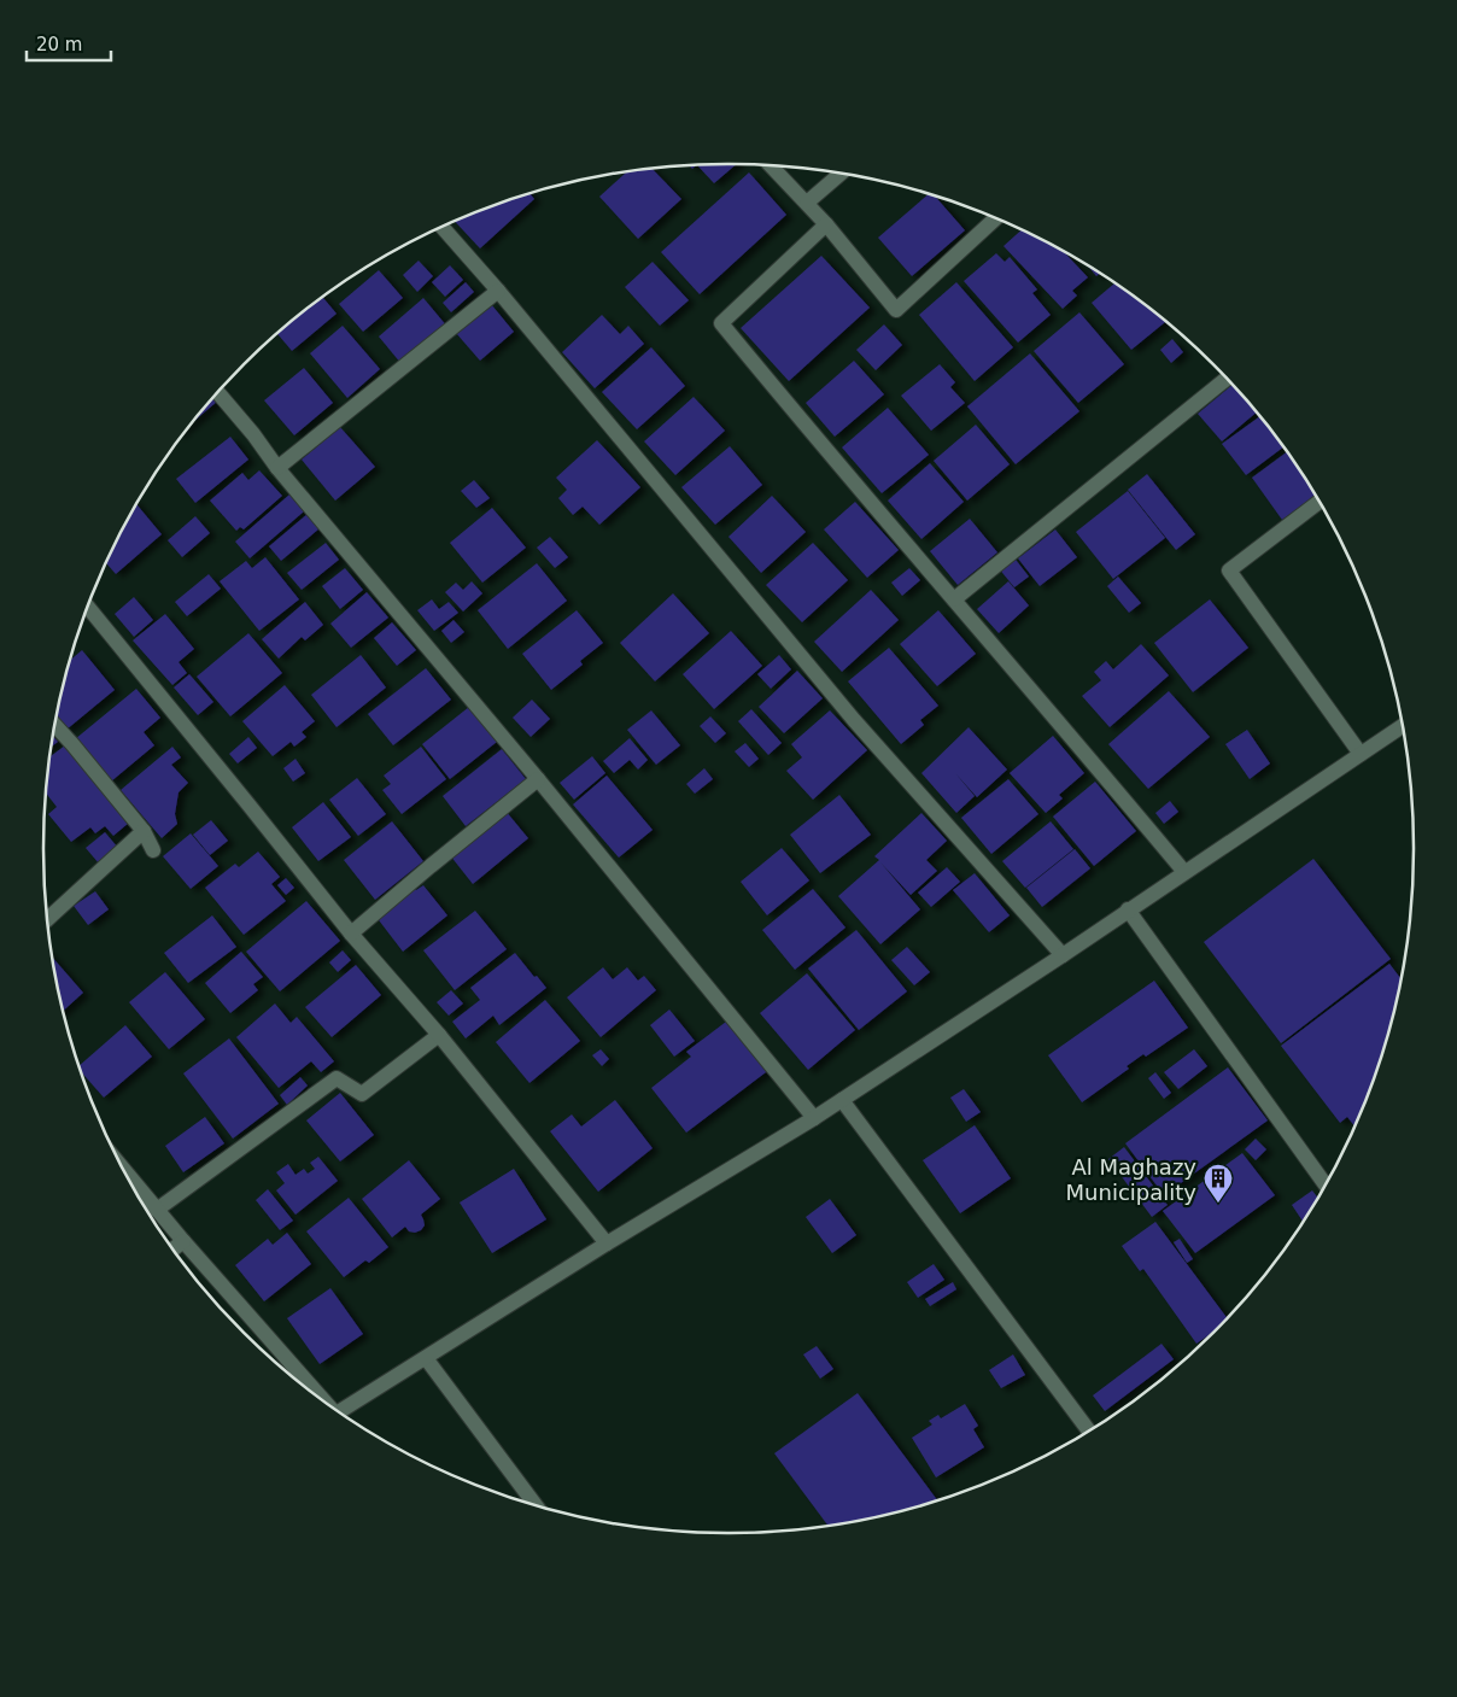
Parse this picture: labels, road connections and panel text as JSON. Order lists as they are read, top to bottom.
{
  "places": {
    "building": ["Al Maghazy Municipality"]
  },
  "scale_bar": "20 m"
}
